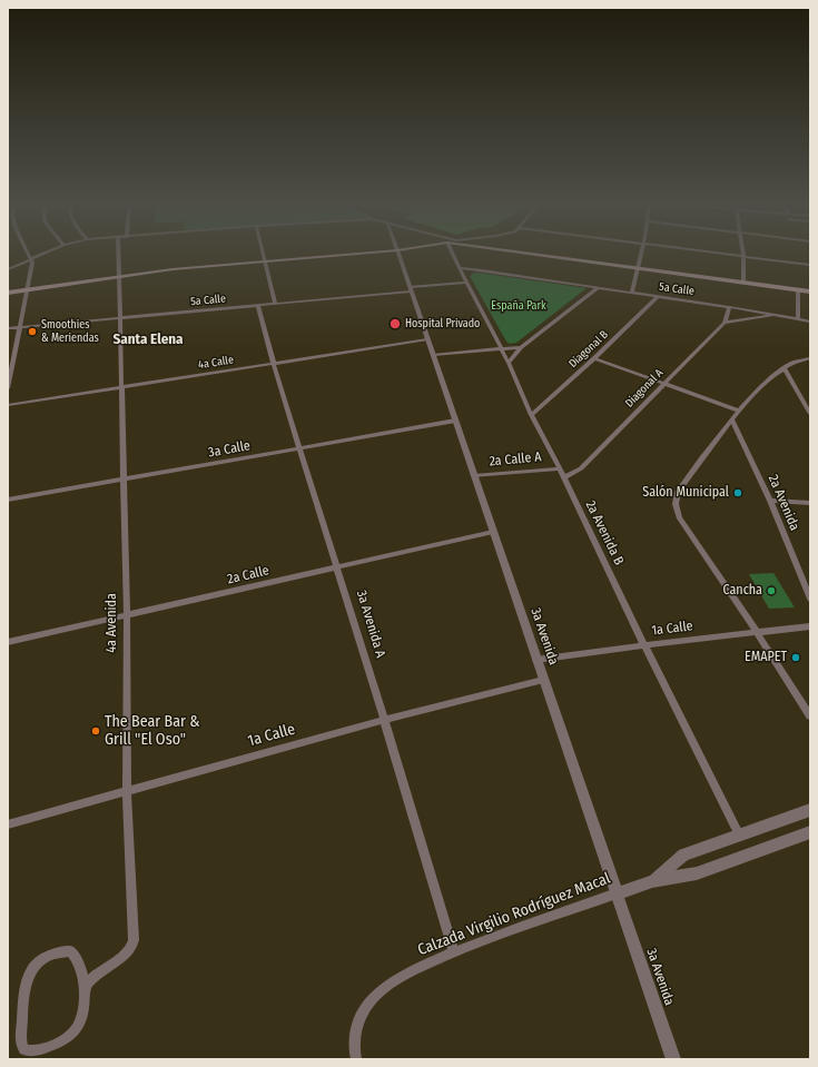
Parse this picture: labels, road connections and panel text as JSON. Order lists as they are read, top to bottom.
{
  "streets": {
    "street": [
      "5a Calle",
      "Diagonal B",
      "4a Calle",
      "Diagonal A",
      "3a Calle",
      "2a Calle A",
      "2a Avenida",
      "2a Avenida B",
      "2a Calle",
      "4a Avenida",
      "3a Avenida A",
      "1a Calle",
      "3a Avenida",
      "Calzada Virgilio Rodríguez Macal"
    ]
  },
  "crossings": [
    ["5a Calle", "Diagonal B"],
    ["5a Calle", "Diagonal A"],
    ["5a Calle", "2a Avenida B"],
    ["5a Calle", "4a Avenida"],
    ["5a Calle", "3a Avenida A"],
    ["5a Calle", "3a Avenida"],
    ["Diagonal B", "2a Avenida B"],
    ["4a Calle", "4a Avenida"],
    ["4a Calle", "3a Avenida A"],
    ["4a Calle", "3a Avenida"],
    ["Diagonal A", "2a Avenida B"],
    ["3a Calle", "4a Avenida"],
    ["3a Calle", "3a Avenida A"],
    ["3a Calle", "3a Avenida"],
    ["2a Calle A", "2a Avenida B"],
    ["2a Calle A", "3a Avenida"],
    ["2a Avenida B", "1a Calle"],
    ["2a Avenida B", "Calzada Virgilio Rodríguez Macal"],
    ["2a Calle", "4a Avenida"],
    ["2a Calle", "3a Avenida A"],
    ["2a Calle", "3a Avenida"],
    ["4a Avenida", "1a Calle"],
    ["3a Avenida A", "1a Calle"],
    ["3a Avenida A", "Calzada Virgilio Rodríguez Macal"],
    ["1a Calle", "3a Avenida"],
    ["3a Avenida", "Calzada Virgilio Rodríguez Macal"]
  ],
  "districts": ["Santa Elena"],
  "parks": ["España Park"],
  "places": [
    "Hospital Privado",
    "Smoothies & Meriendas",
    "Salón Municipal",
    "Cancha",
    "EMAPET",
    "The Bear Bar & Grill \"El Oso\""
  ]
}
